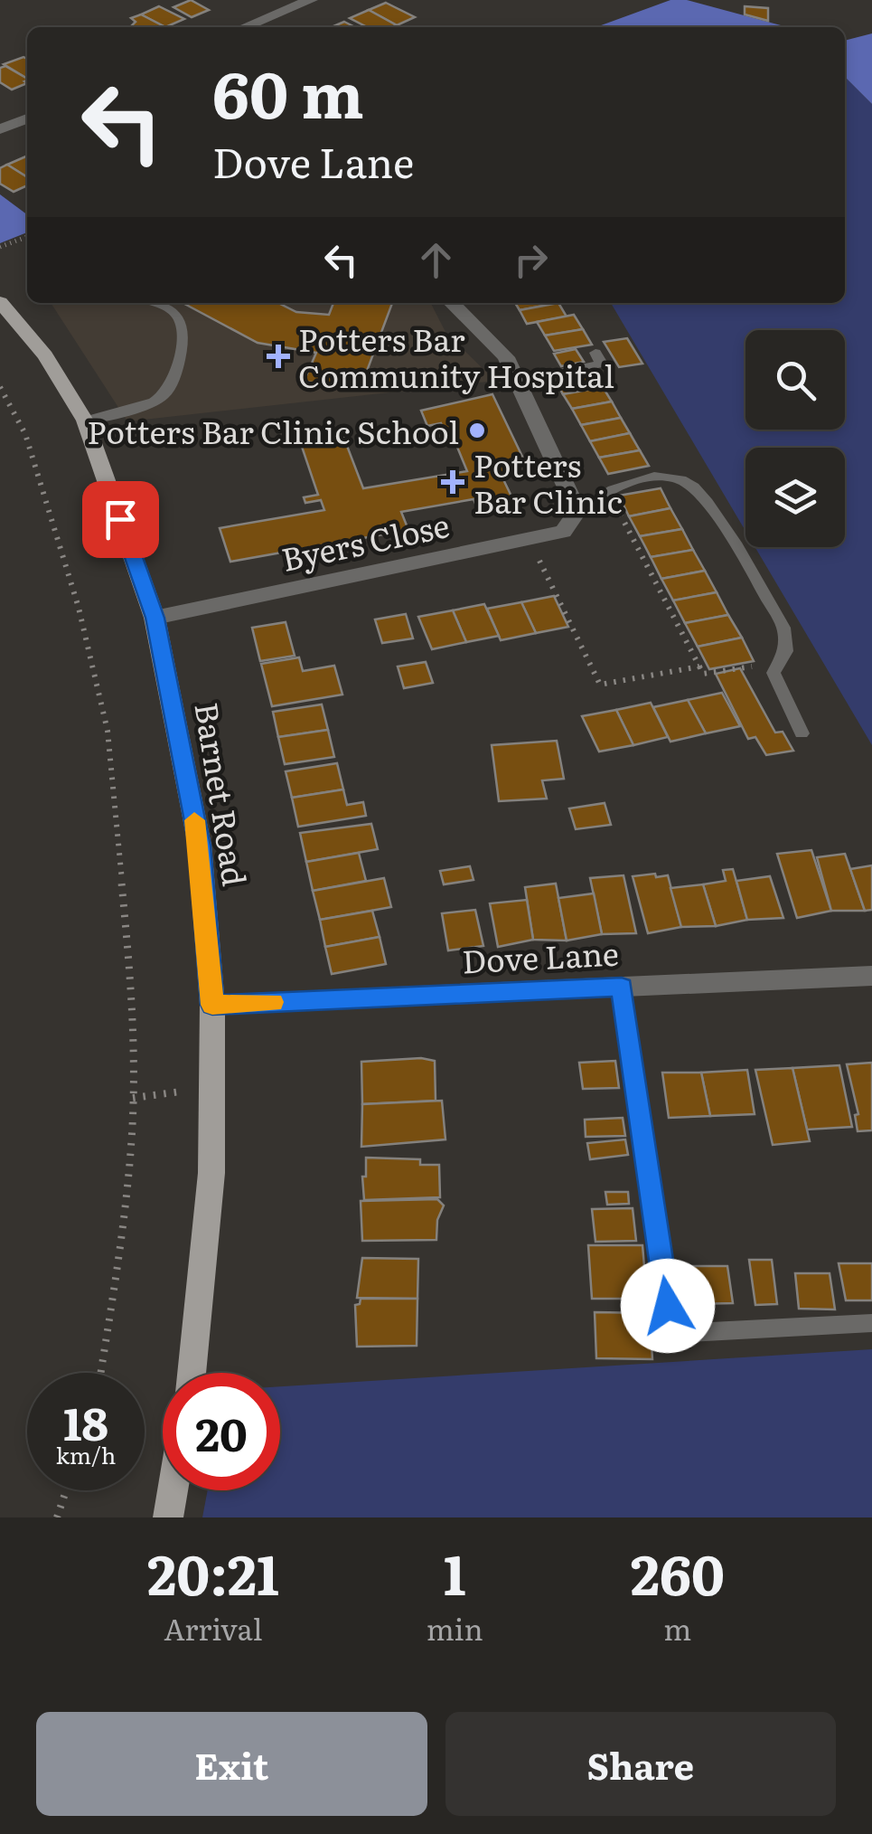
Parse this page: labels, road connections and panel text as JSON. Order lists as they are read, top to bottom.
{
  "streets": {
    "main road": ["Barnet Road"],
    "street": ["Byers Close", "Dove Lane"]
  },
  "crossings": [
    ["Byers Close", "Barnet Road"],
    ["Barnet Road", "Dove Lane"]
  ],
  "places": {
    "health": ["Potters Bar Community Hospital", "Potters Bar Clinic"],
    "other": ["Potters Bar Clinic School"]
  },
  "page": {
    "turn": ["60 m", "Dove Lane"],
    "speed": "18 km/h",
    "limit": "20",
    "eta": [
      "20:21",
      "Arrival",
      "1",
      "min",
      "260",
      "m"
    ],
    "buttons": ["Exit", "Share"]
  }
}
